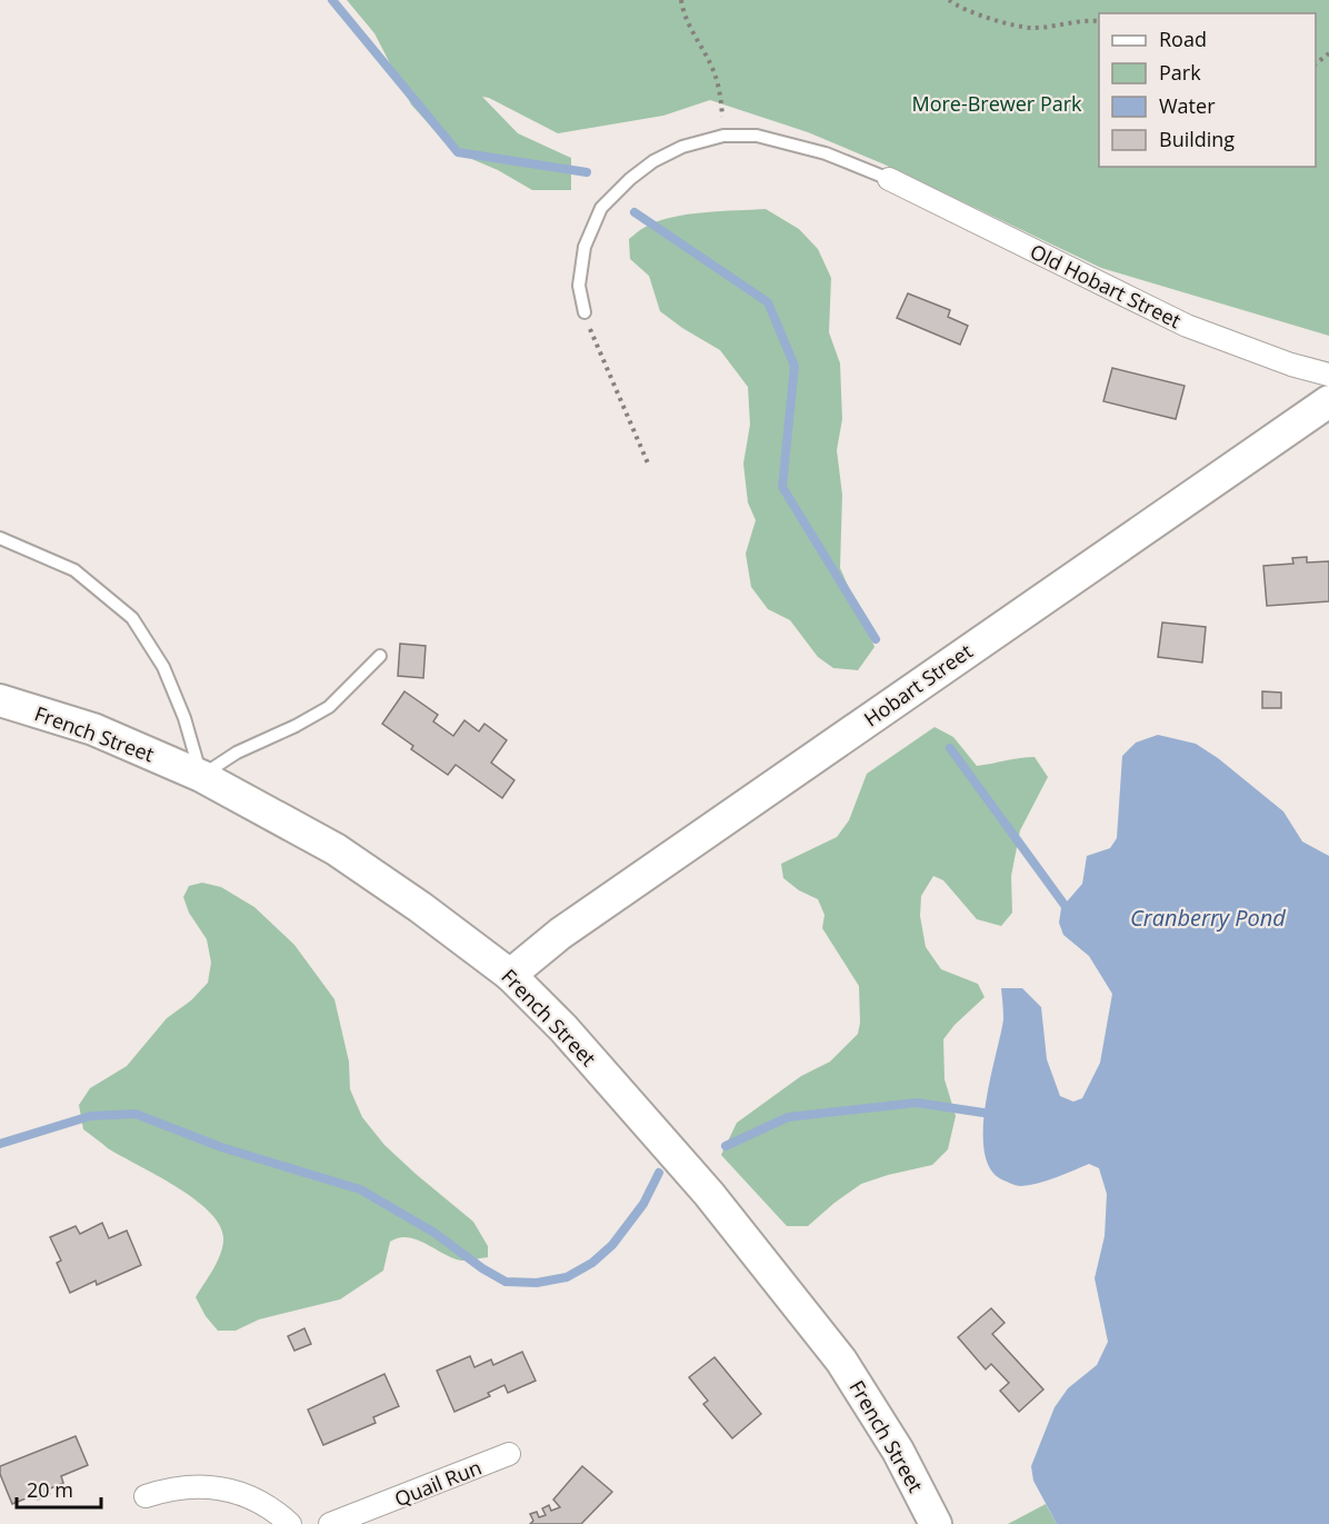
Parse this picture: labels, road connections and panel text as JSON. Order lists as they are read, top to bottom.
{
  "streets": {
    "street": [
      "Old Hobart Street",
      "Hobart Street",
      "French Street",
      "Quail Run"
    ]
  },
  "crossings": [
    ["Hobart Street", "French Street"]
  ],
  "water": ["Cranberry Pond"],
  "parks": ["More-Brewer Park"],
  "legend": [
    "Road",
    "Park",
    "Water",
    "Building"
  ],
  "scale_bar": "20 m"
}
